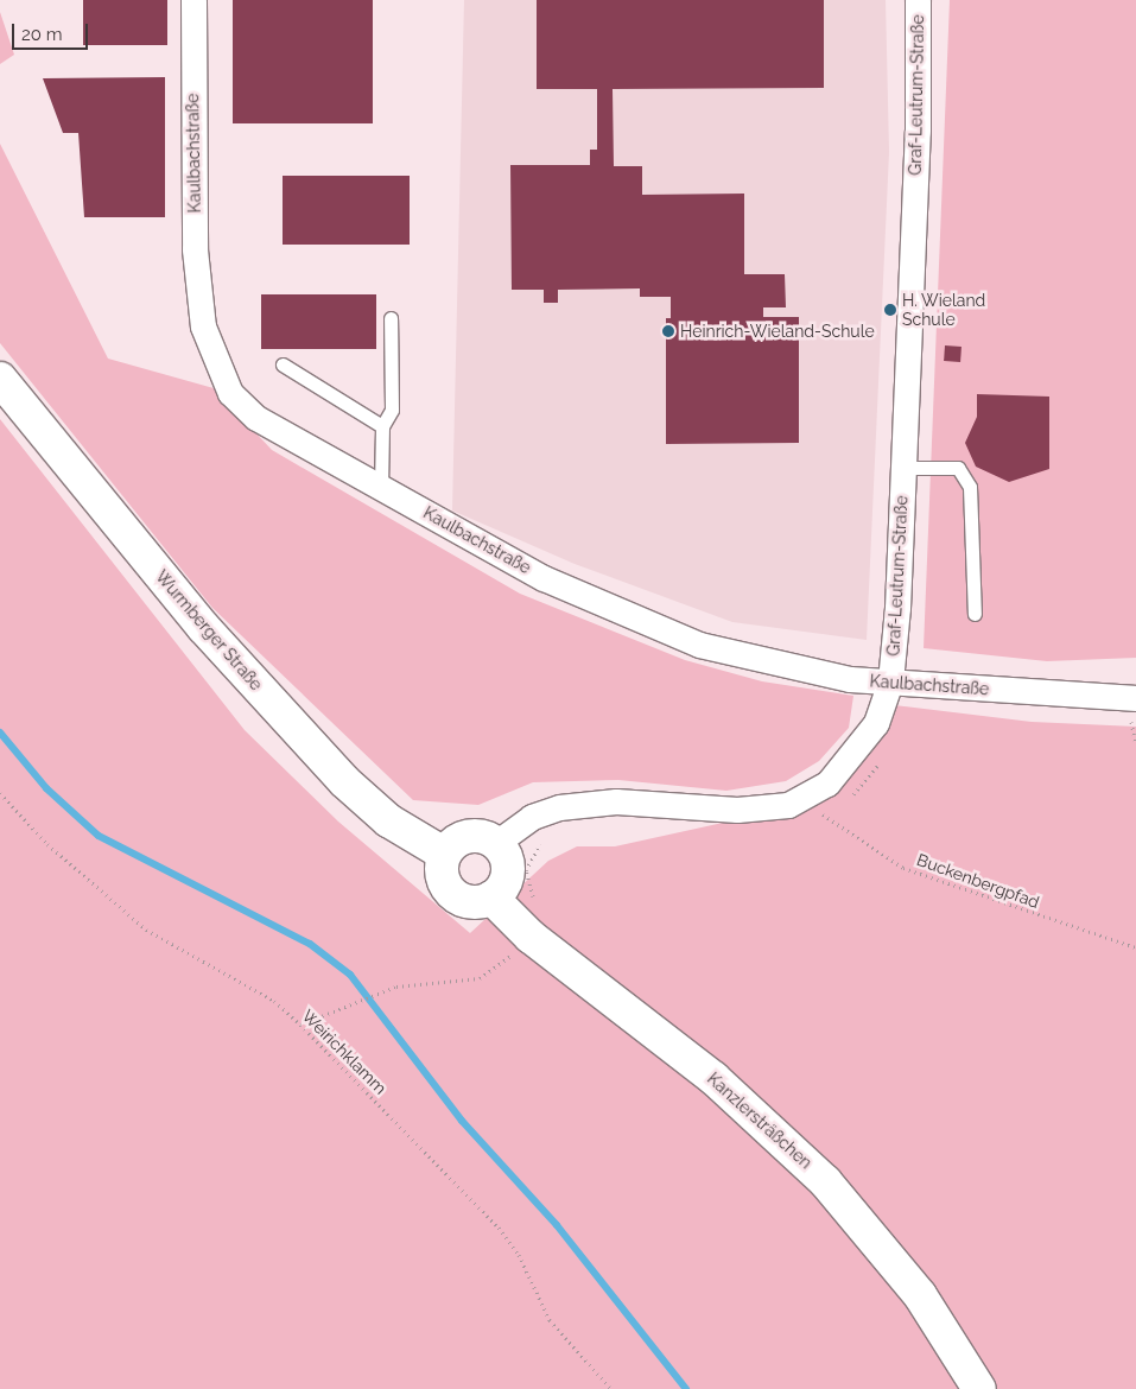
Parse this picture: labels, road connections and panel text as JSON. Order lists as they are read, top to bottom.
{
  "streets": {
    "main road": ["Wurmberger Straße", "Kanzlersträßchen"],
    "street": ["Graf-Leutrum-Straße", "Kaulbachstraße"],
    "path": ["Buckenbergpfad", "Weirichklamm"]
  },
  "crossings": [
    ["Graf-Leutrum-Straße", "Kaulbachstraße"],
    ["Graf-Leutrum-Straße", "Wurmberger Straße"],
    ["Graf-Leutrum-Straße", "Kanzlersträßchen"],
    ["Wurmberger Straße", "Kanzlersträßchen"]
  ],
  "places": ["H. Wieland Schule", "Heinrich-Wieland-Schule"],
  "scale_bar": "20 m"
}
